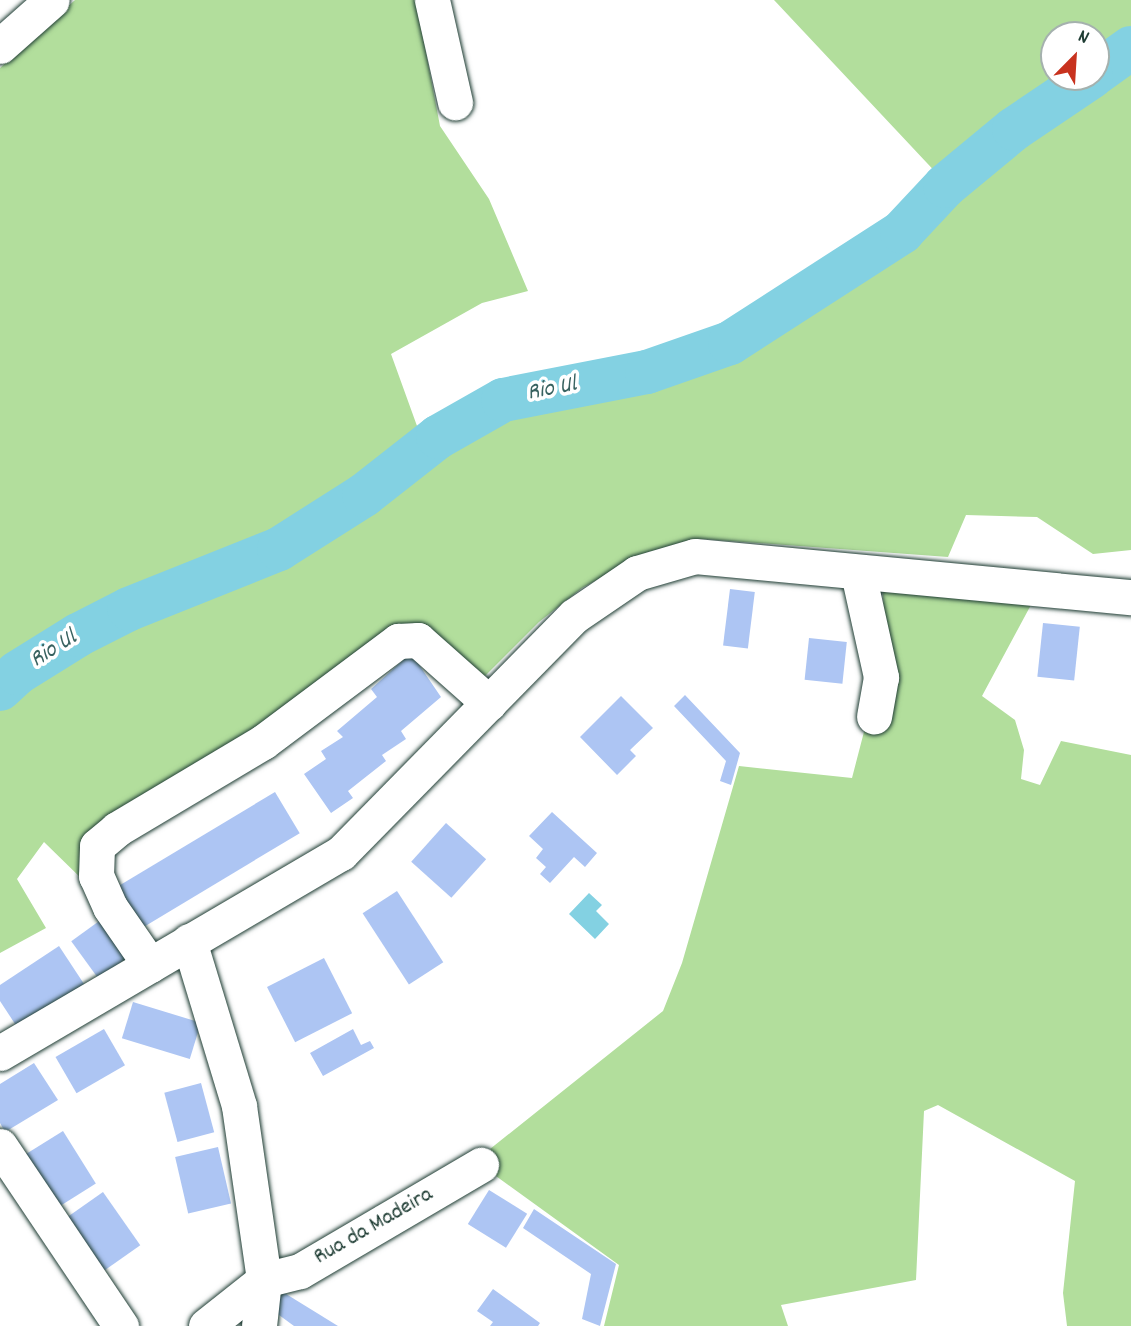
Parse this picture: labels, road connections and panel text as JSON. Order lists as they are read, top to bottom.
{
  "streets": {
    "street": ["Rua da Madeira"]
  },
  "water": ["Rio Ul"],
  "north": "top right"
}
